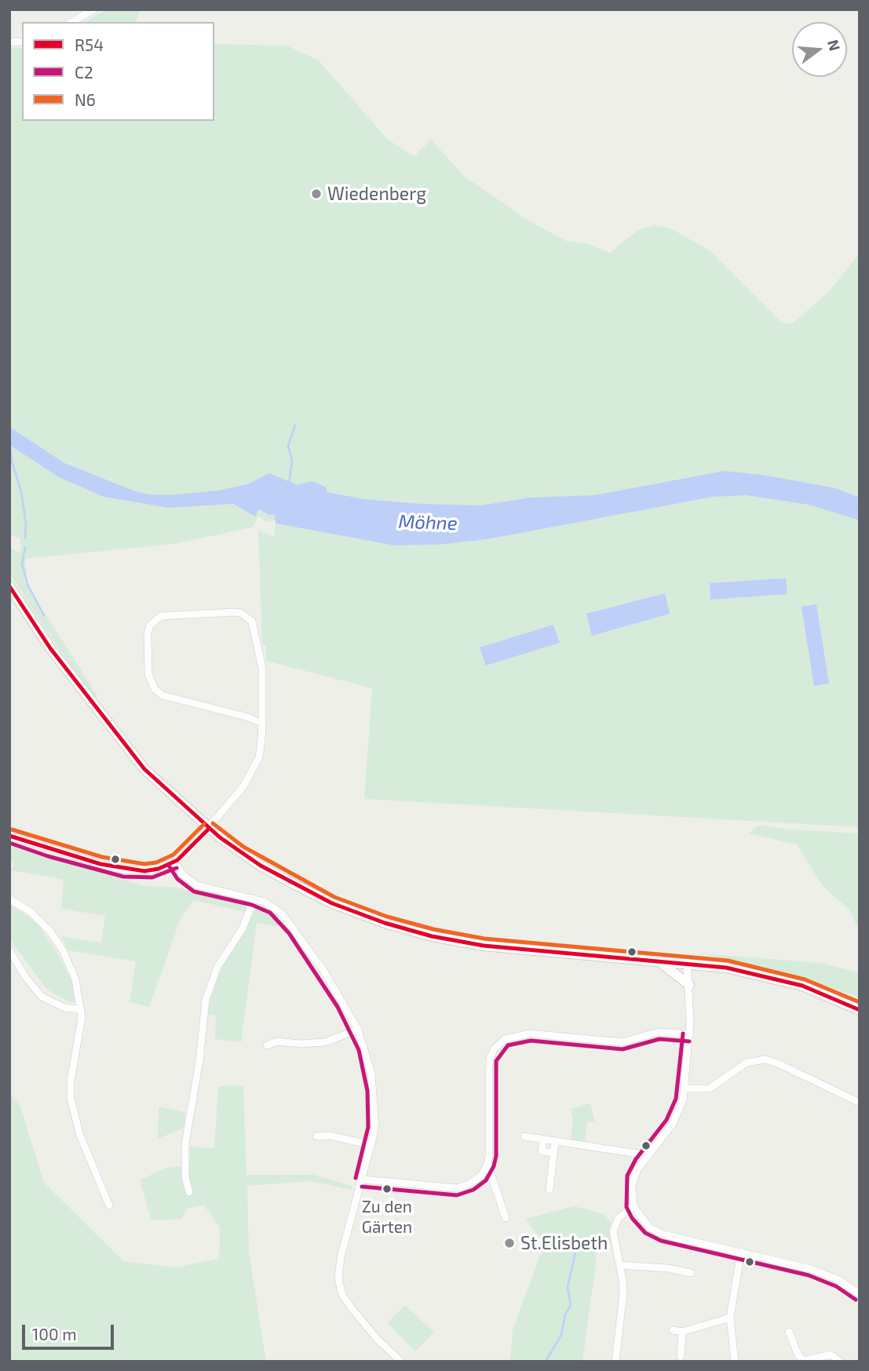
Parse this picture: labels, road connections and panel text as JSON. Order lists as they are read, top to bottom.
{
  "water": ["Möhne"],
  "places": ["Wiedenberg", "Zu den Gärten", "St.Elisbeth"],
  "lines": ["transit line R54", "transit line N6", "transit line C2"],
  "legend": ["R54", "C2", "N6"],
  "scale_bar": "100 m",
  "north": "right"
}
